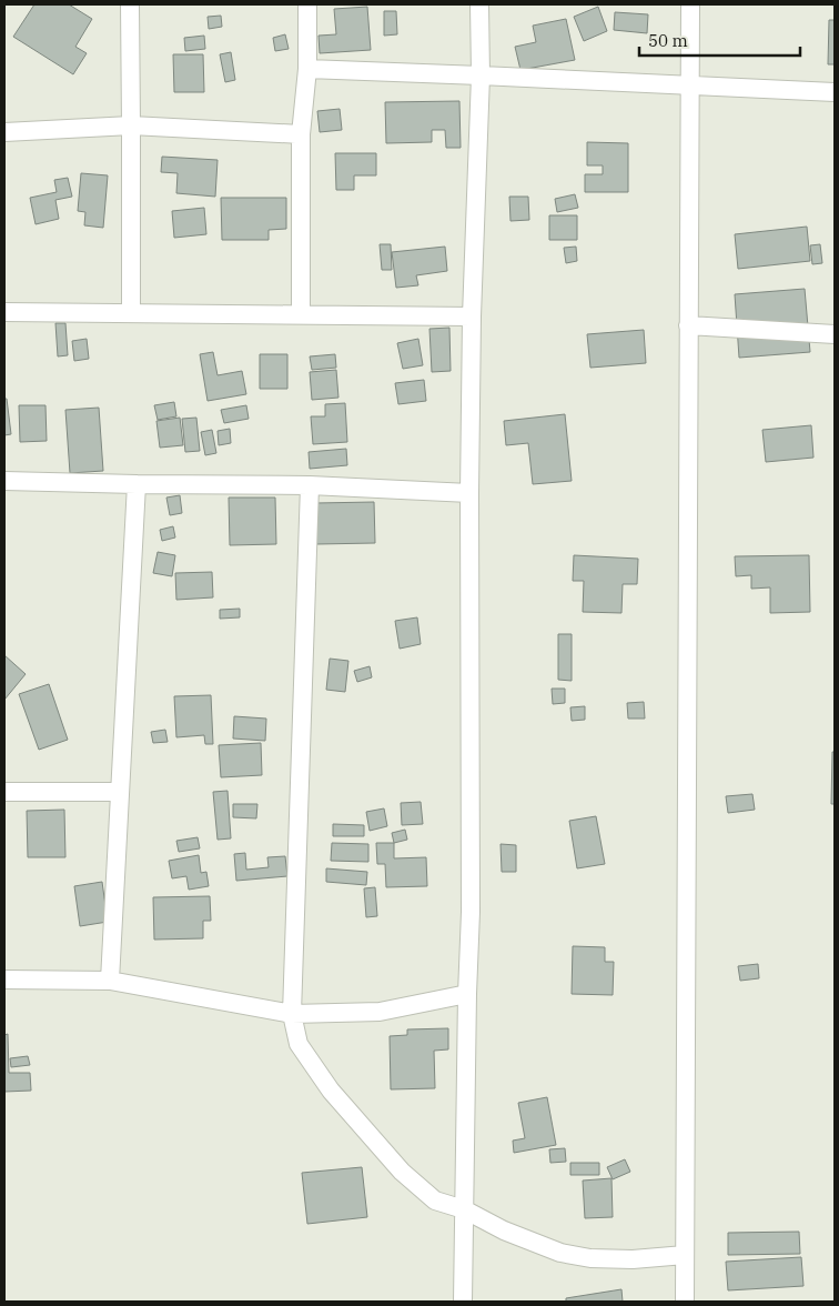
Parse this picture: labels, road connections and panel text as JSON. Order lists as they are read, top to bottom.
{
  "scale_bar": "50 m"
}
